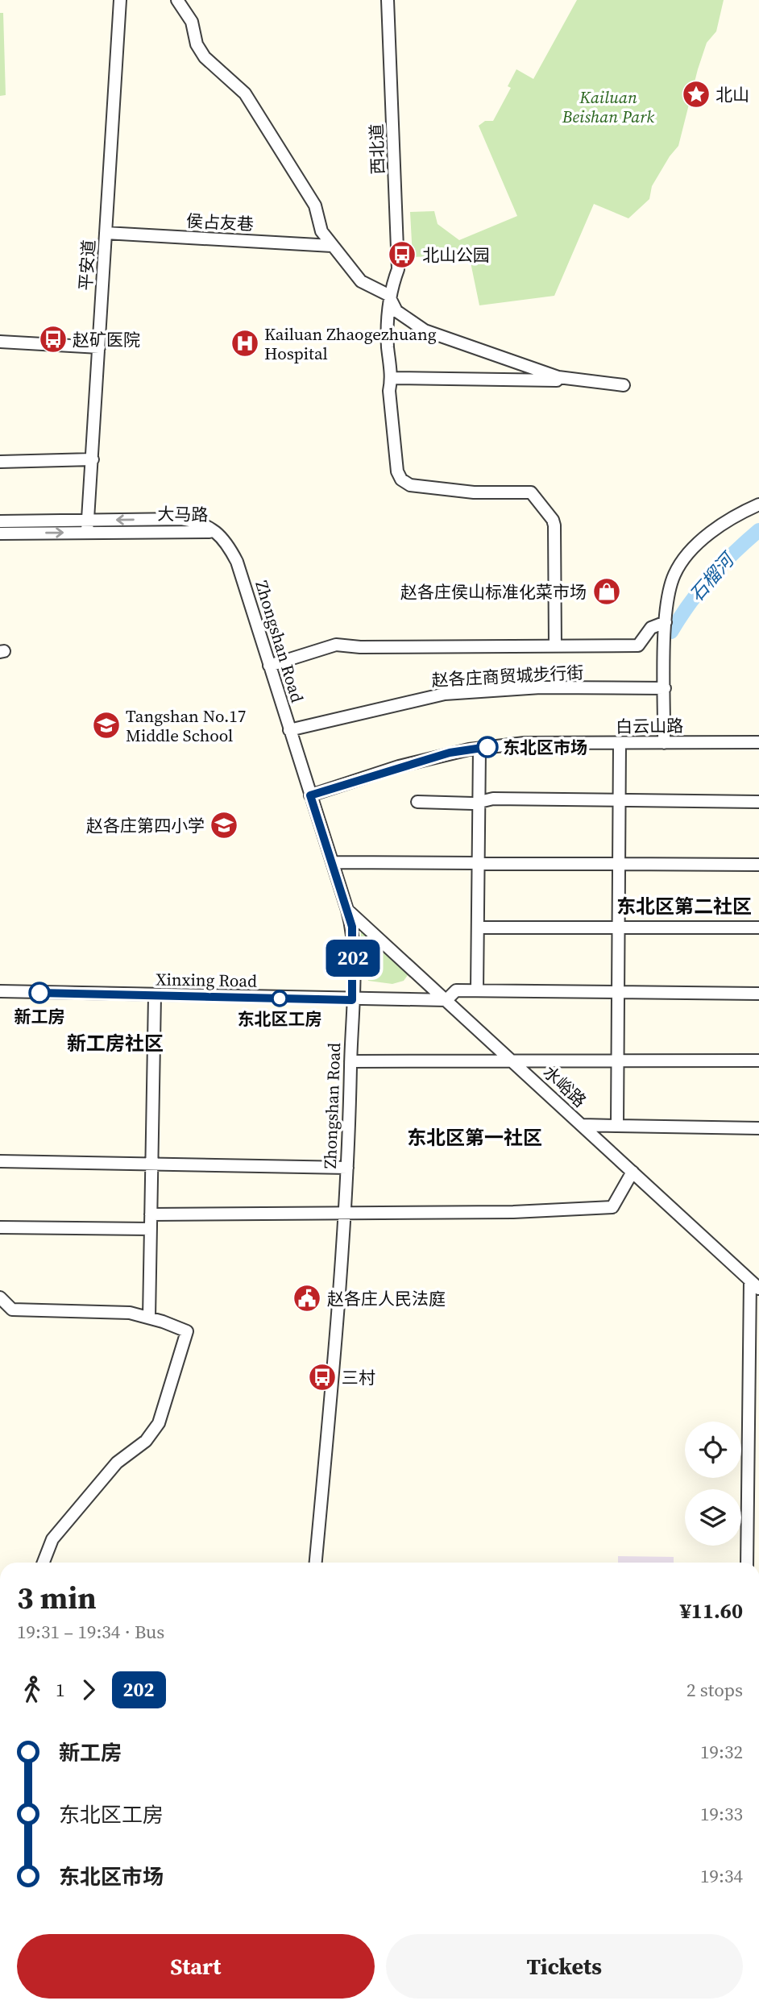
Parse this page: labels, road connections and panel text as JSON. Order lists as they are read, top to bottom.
{
  "streets": {
    "street": [
      "西北道",
      "侯占友巷",
      "平安道",
      "大马路",
      "Zhongshan Road",
      "赵各庄商贸城步行街",
      "白云山路",
      "Xinxing Road",
      "水峪路"
    ]
  },
  "crossings": [
    ["侯占友巷", "平安道"],
    ["平安道", "大马路"],
    ["大马路", "Zhongshan Road"],
    ["Zhongshan Road", "赵各庄商贸城步行街"],
    ["Zhongshan Road", "白云山路"],
    ["Zhongshan Road", "Xinxing Road"],
    ["Zhongshan Road", "水峪路"],
    ["Xinxing Road", "水峪路"]
  ],
  "districts": ["东北区第二社区", "新工房社区", "东北区第一社区"],
  "water": ["石榴河"],
  "parks": ["Kailuan Beishan Park"],
  "places": {
    "place": ["北山"],
    "bus stop": ["北山公园", "赵矿医院", "三村"],
    "hospital": ["Kailuan Zhaogezhuang Hospital"],
    "shop": ["赵各庄侯山标准化菜市场"],
    "school or university": ["Tangshan No.17 Middle School", "赵各庄第四小学"],
    "other": ["东北区市场", "新工房", "东北区工房"],
    "public building": ["赵各庄人民法庭"]
  },
  "lines": ["bus line 202"],
  "page": {
    "on_map": "202",
    "heading": ["3 min", "19:31 – 19:34 · Bus", "¥11.60"],
    "legs": ["1", "202", "2 stops"],
    "list": [
      {
        "name": "新工房",
        "value": "19:32"
      },
      {
        "name": "东北区工房",
        "value": "19:33"
      },
      {
        "name": "东北区市场",
        "value": "19:34"
      }
    ],
    "buttons": ["Start", "Tickets"]
  }
}
